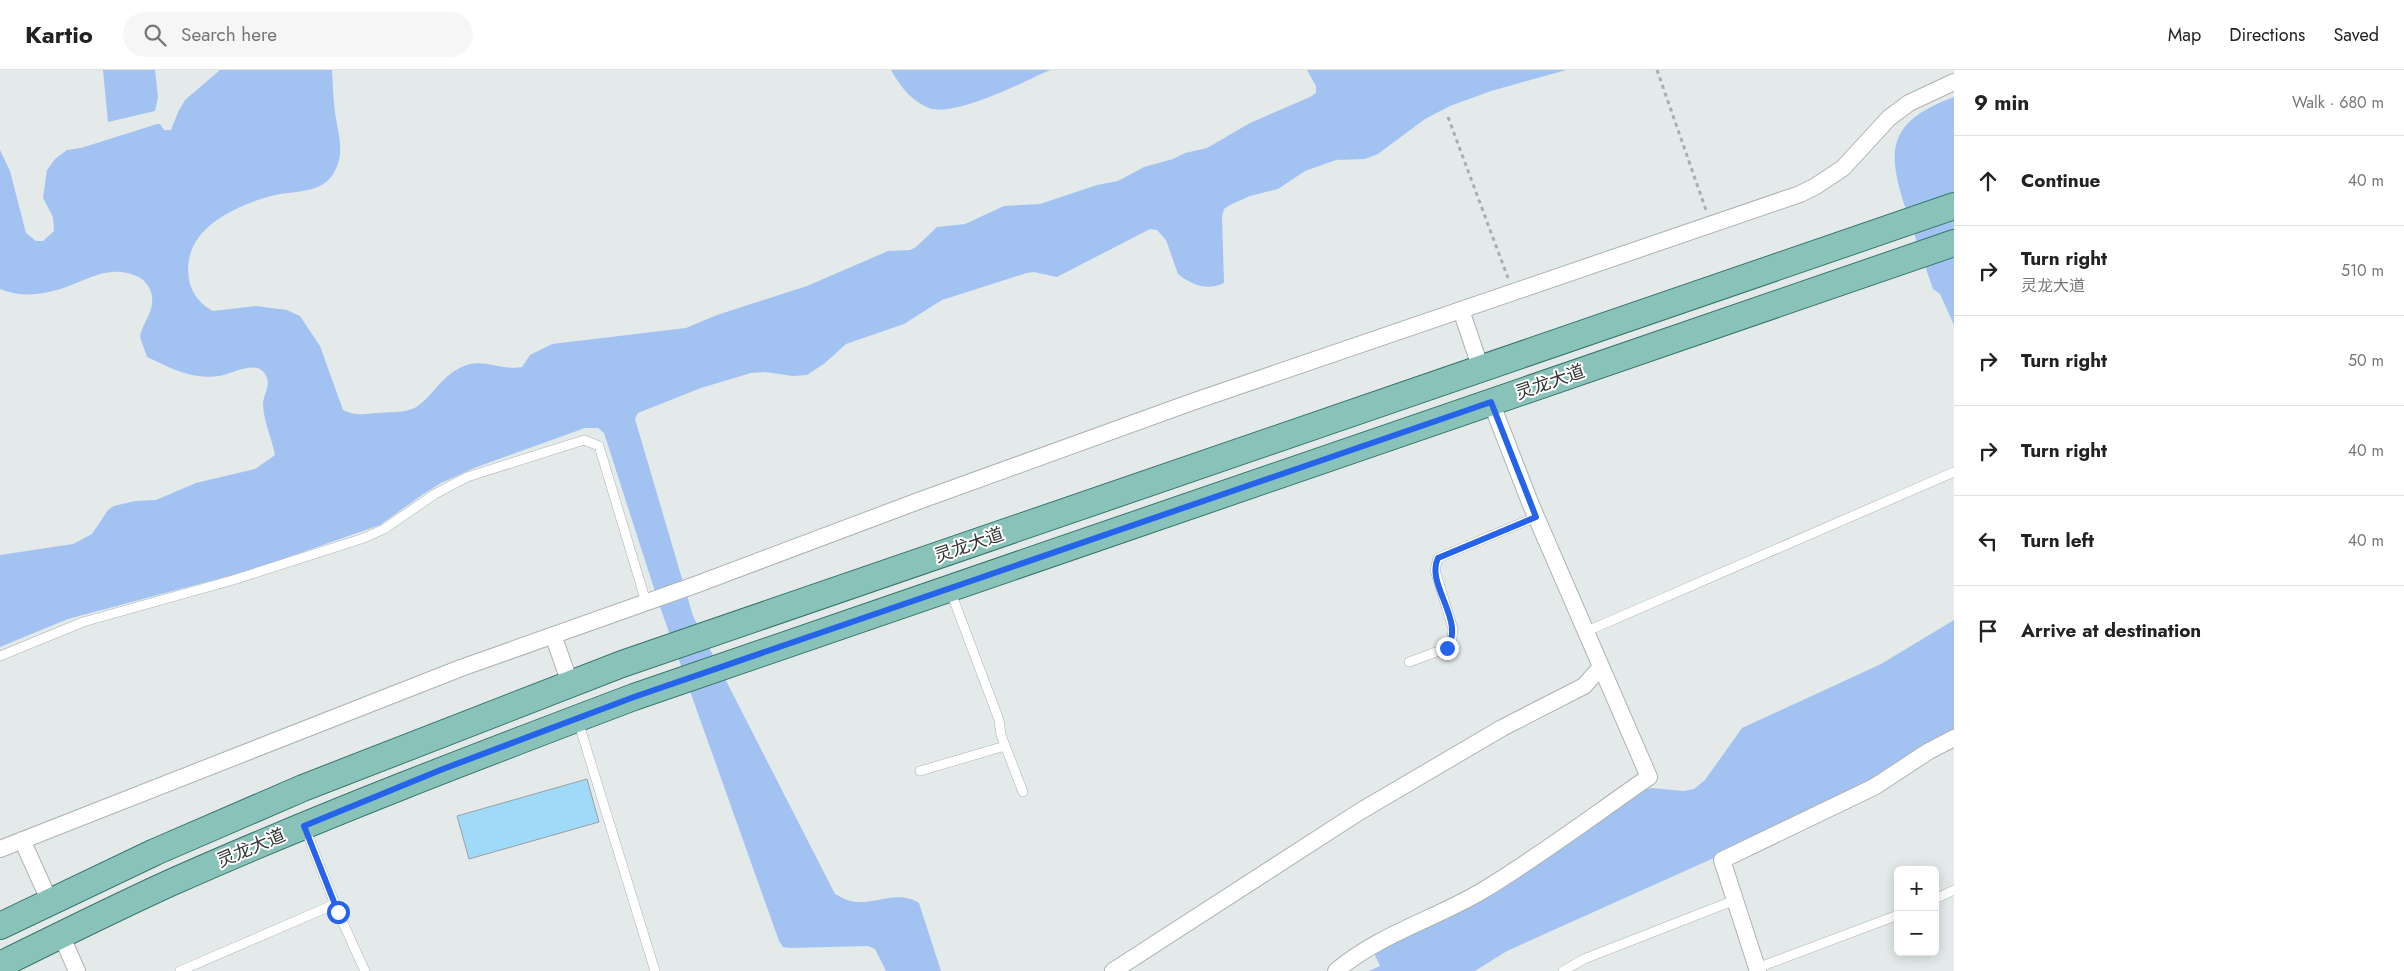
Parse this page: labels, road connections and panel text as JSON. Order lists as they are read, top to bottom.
{
  "streets": {
    "main road": ["灵龙大道"]
  },
  "page": {
    "header": "Kartio",
    "search": "Search here",
    "nav": ["Map", "Directions", "Saved"],
    "heading": ["9 min", "Walk · 680 m"],
    "list": [
      ["Continue", "40 m"],
      ["Turn right", "灵龙大道", "510 m"],
      ["Turn right", "50 m"],
      ["Turn right", "40 m"],
      ["Turn left", "40 m"],
      "Arrive at destination"
    ],
    "map_buttons": ["+", "−"]
  }
}
